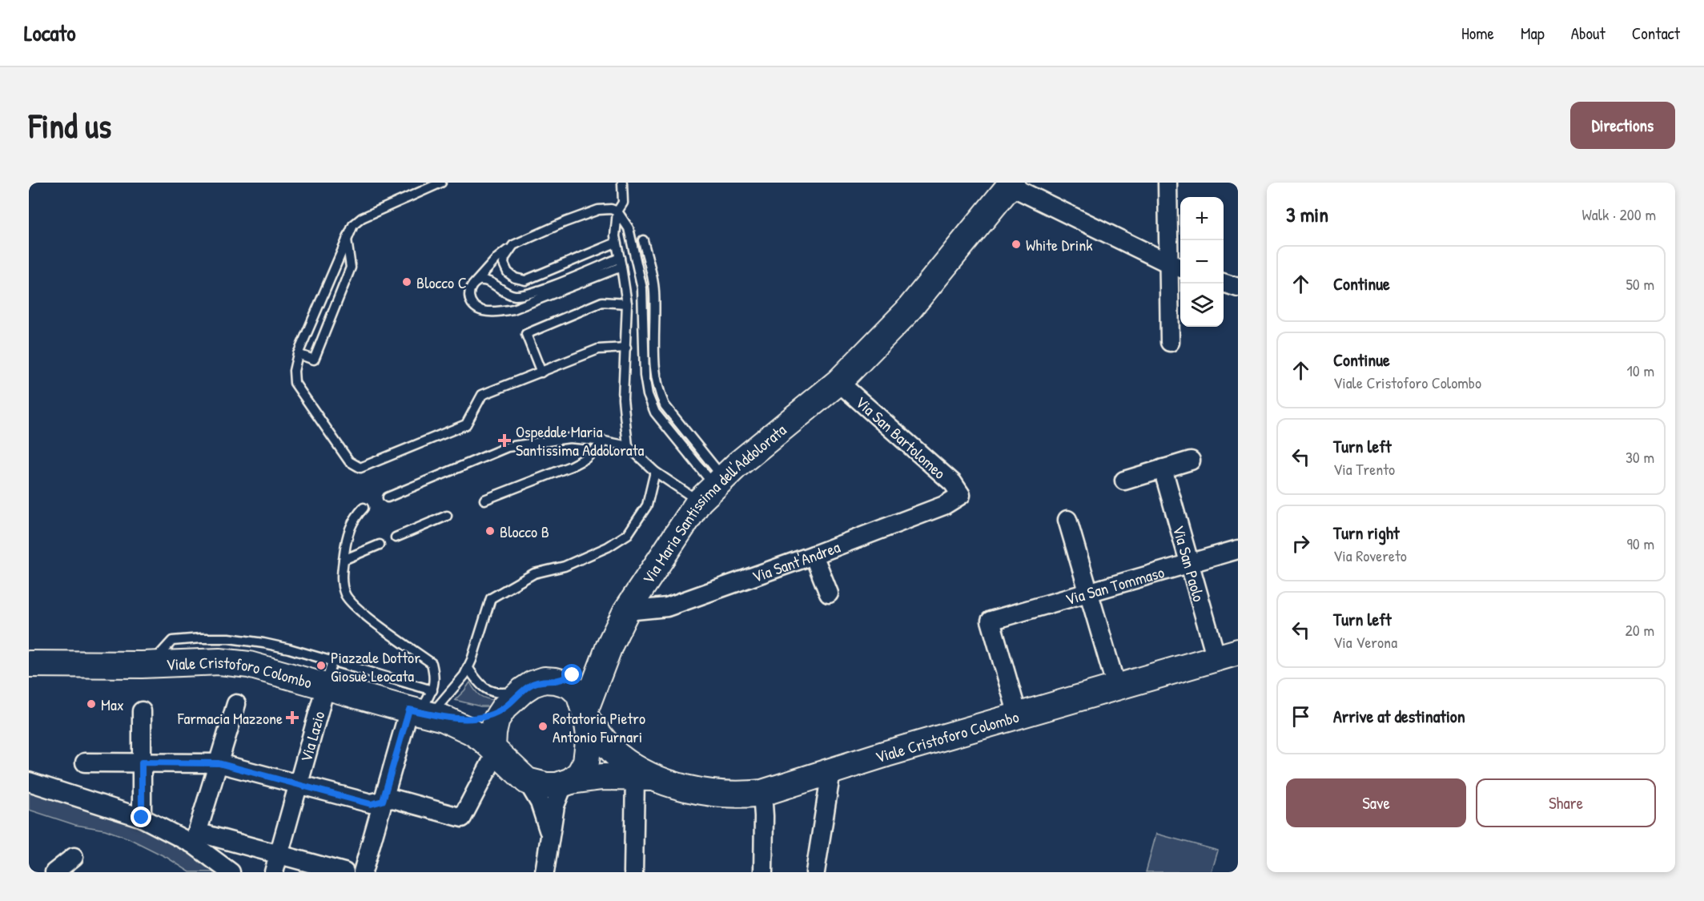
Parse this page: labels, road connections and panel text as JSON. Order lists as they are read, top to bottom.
{
  "streets": {
    "street": [
      "Via San Bartolomeo",
      "Via Maria Santissima dell'Addolorata",
      "Via Sant'Andrea",
      "Via San Paolo",
      "Via San Tommaso",
      "Viale Cristoforo Colombo",
      "Via Lazio"
    ]
  },
  "crossings": [
    ["Via San Bartolomeo", "Via Maria Santissima dell'Addolorata"],
    ["Via San Bartolomeo", "Via Sant'Andrea"],
    ["Via Maria Santissima dell'Addolorata", "Via Sant'Andrea"],
    ["Via San Paolo", "Via San Tommaso"],
    ["Via San Paolo", "Viale Cristoforo Colombo"],
    ["Via San Tommaso", "Viale Cristoforo Colombo"],
    ["Viale Cristoforo Colombo", "Via Lazio"]
  ],
  "places": {
    "other": [
      "White Drink",
      "Blocco C",
      "Blocco B",
      "Piazzale Dottor Giosuè Leocata",
      "Max",
      "Rotatoria Pietro Antonio Furnari"
    ],
    "health": ["Ospedale Maria Santissima Addolorata", "Farmacia Mazzone"]
  },
  "page": {
    "header": "Locato",
    "nav": [
      "Home",
      "Map",
      "About",
      "Contact"
    ],
    "buttons": [
      "Directions",
      ["Save", "Share"]
    ],
    "title": "Find us",
    "heading": ["3 min", "Walk · 200 m"],
    "map_buttons": ["+", "−"],
    "list": [
      ["Continue", "50 m"],
      ["Continue", "Viale Cristoforo Colombo", "10 m"],
      ["Turn left", "Via Trento", "30 m"],
      ["Turn right", "Via Rovereto", "90 m"],
      ["Turn left", "Via Verona", "20 m"],
      "Arrive at destination"
    ]
  }
}
